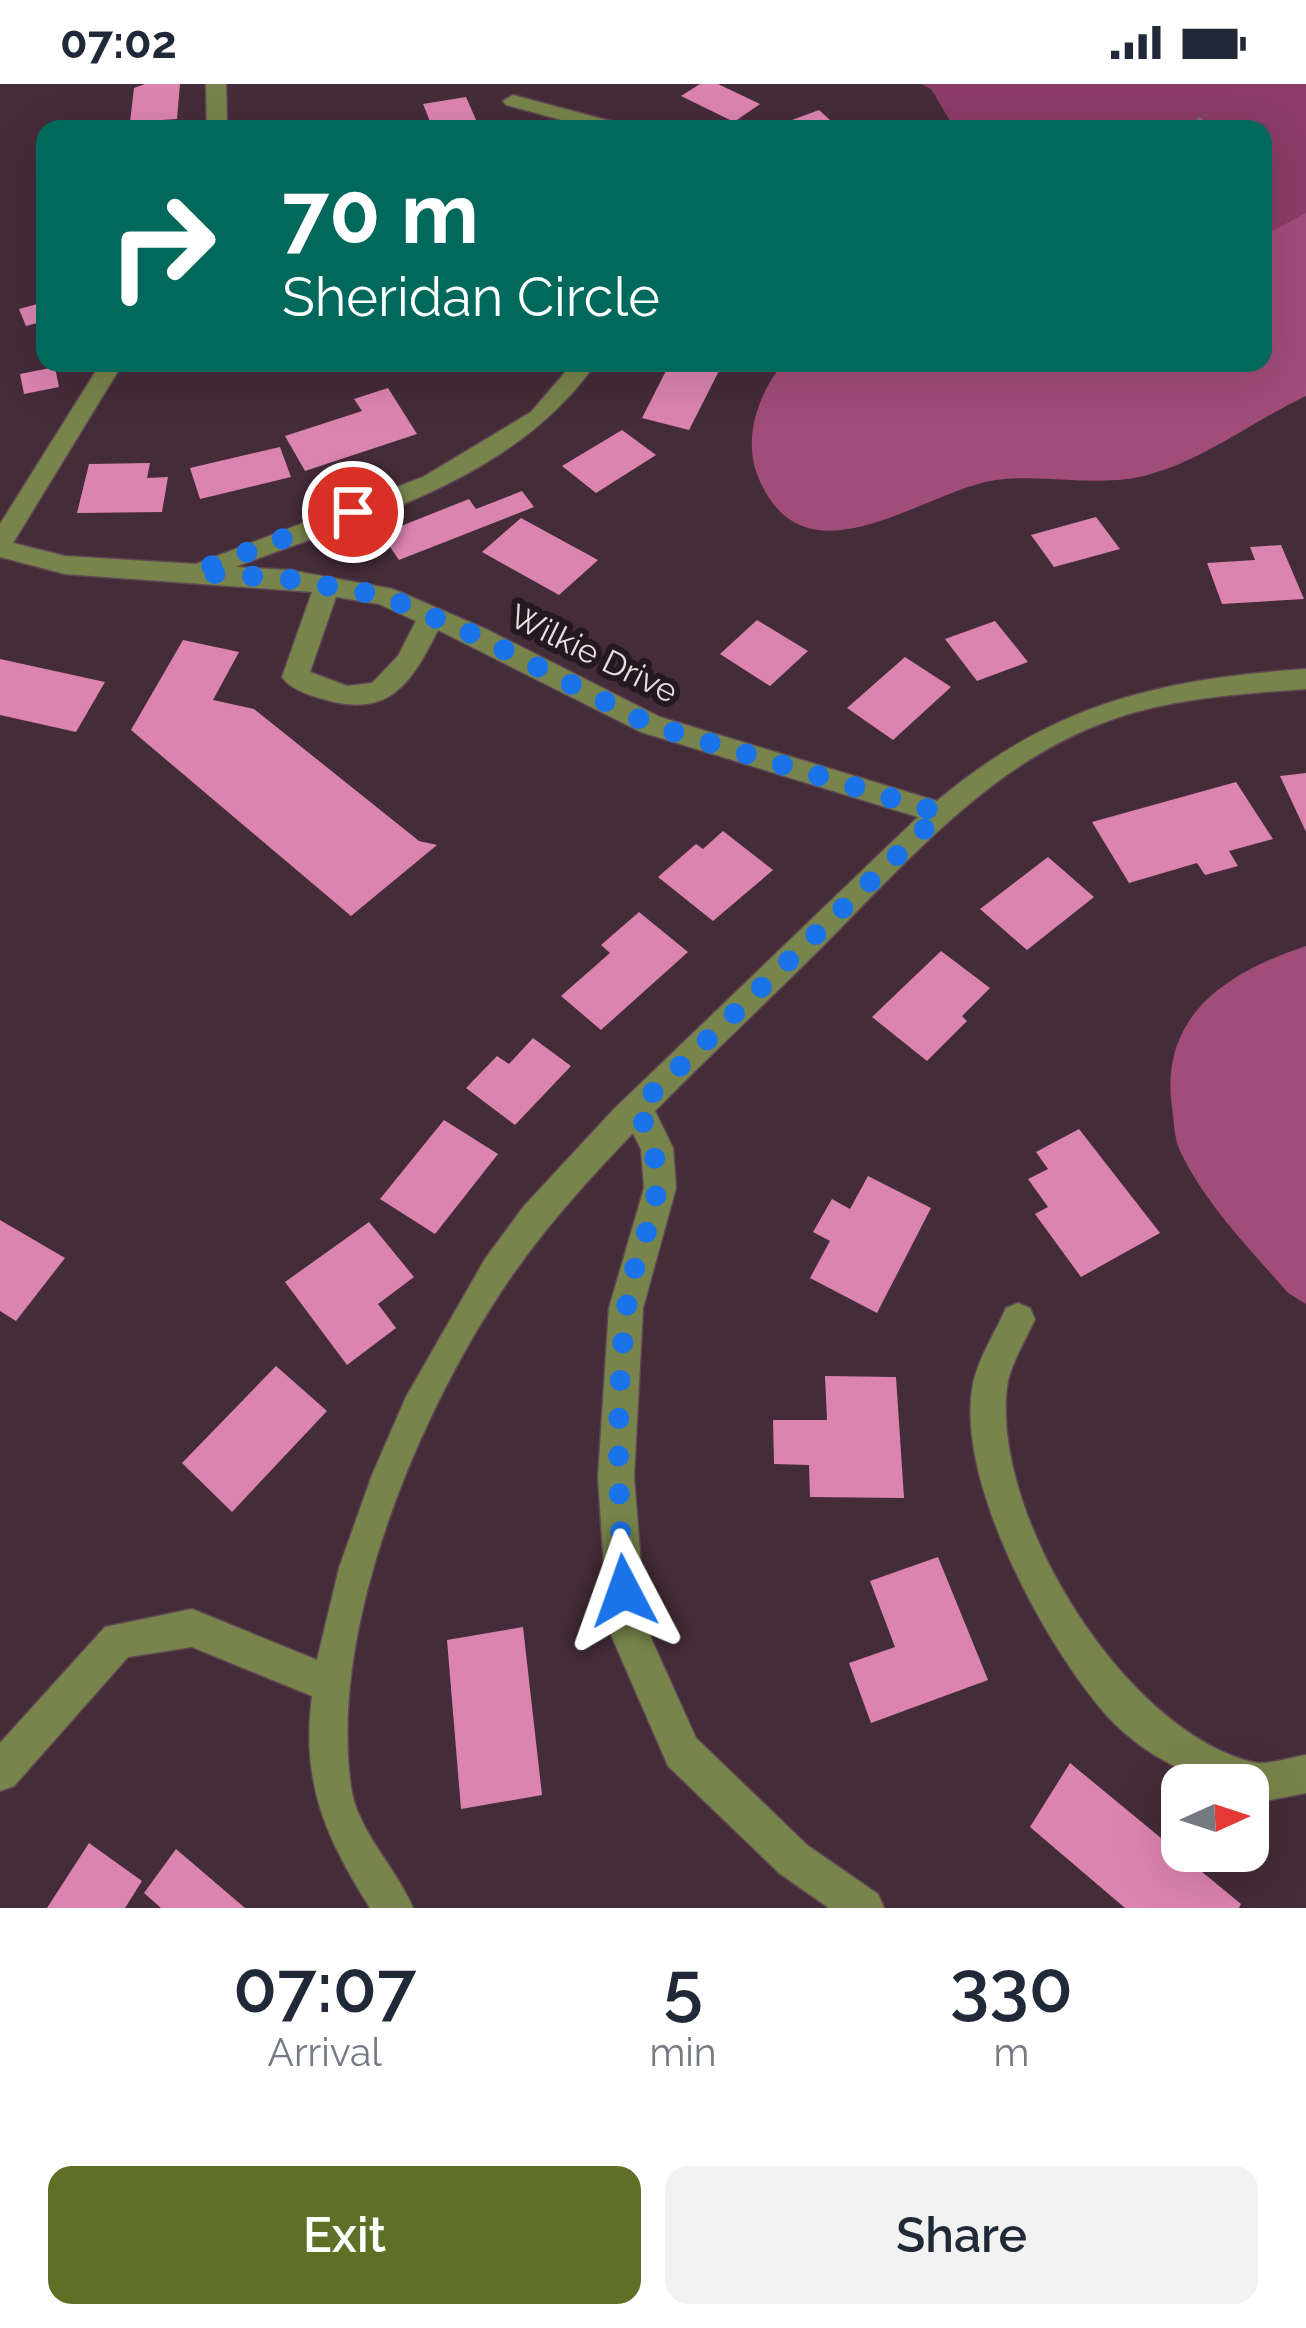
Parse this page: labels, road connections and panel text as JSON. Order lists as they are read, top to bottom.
{
  "streets": {
    "street": ["Wilkie Drive"]
  },
  "north": "right",
  "page": {
    "status": "07:02",
    "turn": ["70 m", "Sheridan Circle"],
    "eta": [
      "07:07",
      "Arrival",
      "5",
      "min",
      "330",
      "m"
    ],
    "buttons": ["Exit", "Share"]
  }
}
